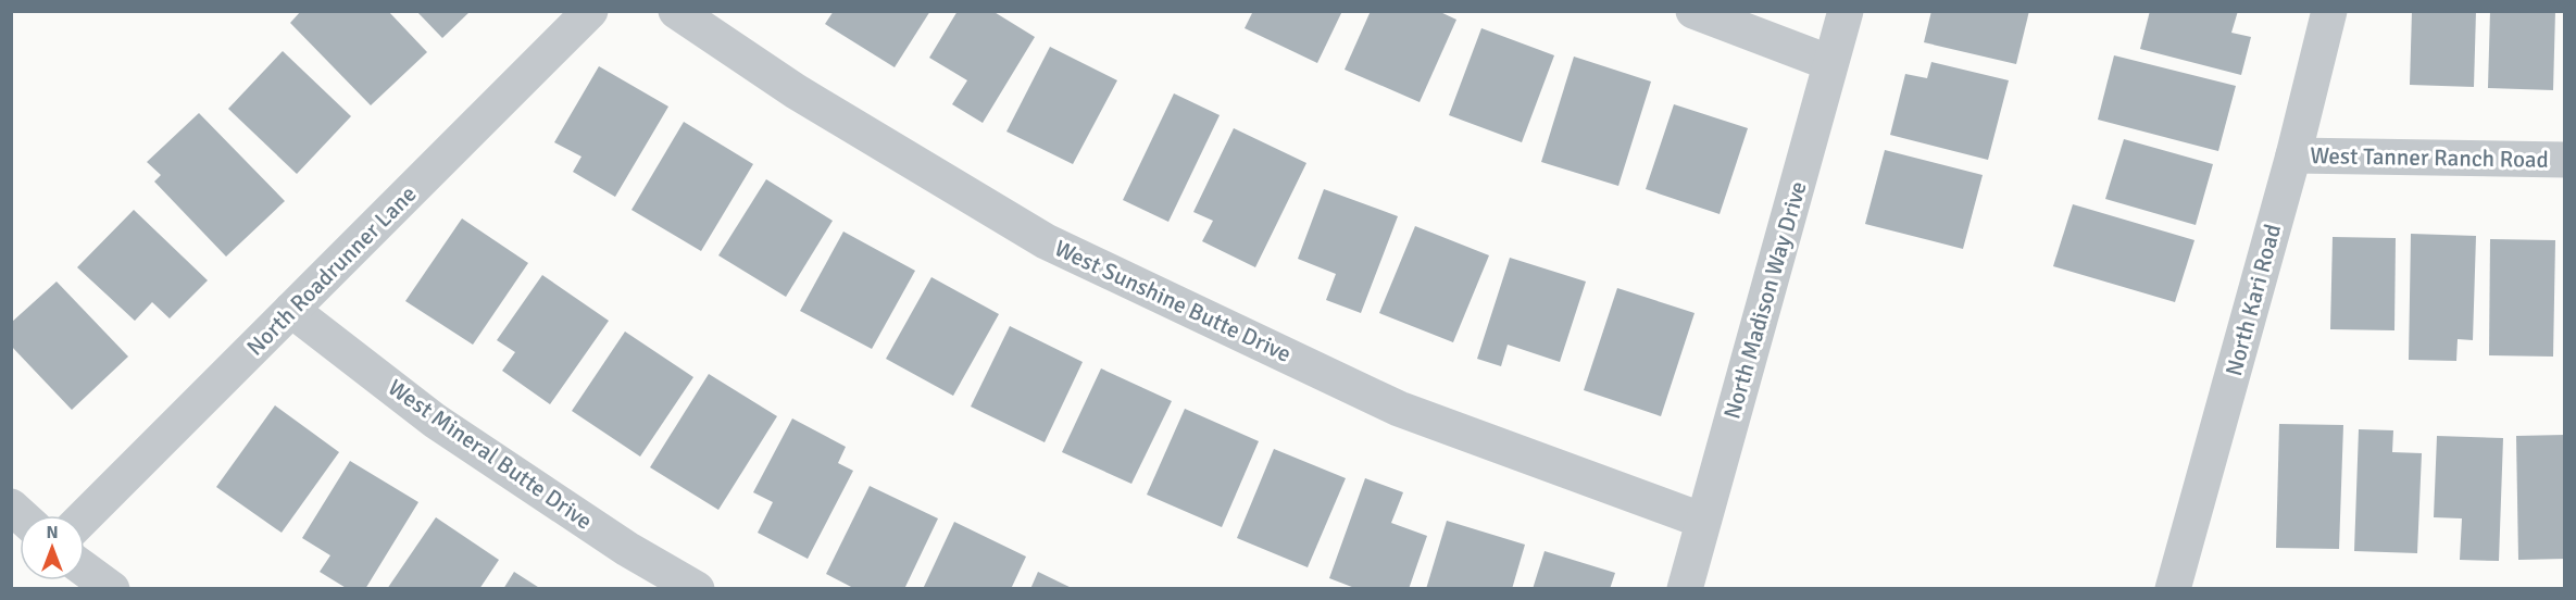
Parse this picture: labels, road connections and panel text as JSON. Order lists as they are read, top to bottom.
{
  "streets": {
    "street": [
      "West Tanner Ranch Road",
      "North Roadrunner Lane",
      "North Madison Way Drive",
      "North Kari Road",
      "West Sunshine Butte Drive",
      "West Mineral Butte Drive"
    ]
  },
  "crossings": [
    ["West Tanner Ranch Road", "North Kari Road"],
    ["North Roadrunner Lane", "West Mineral Butte Drive"],
    ["North Madison Way Drive", "West Sunshine Butte Drive"]
  ],
  "north": "top"
}
